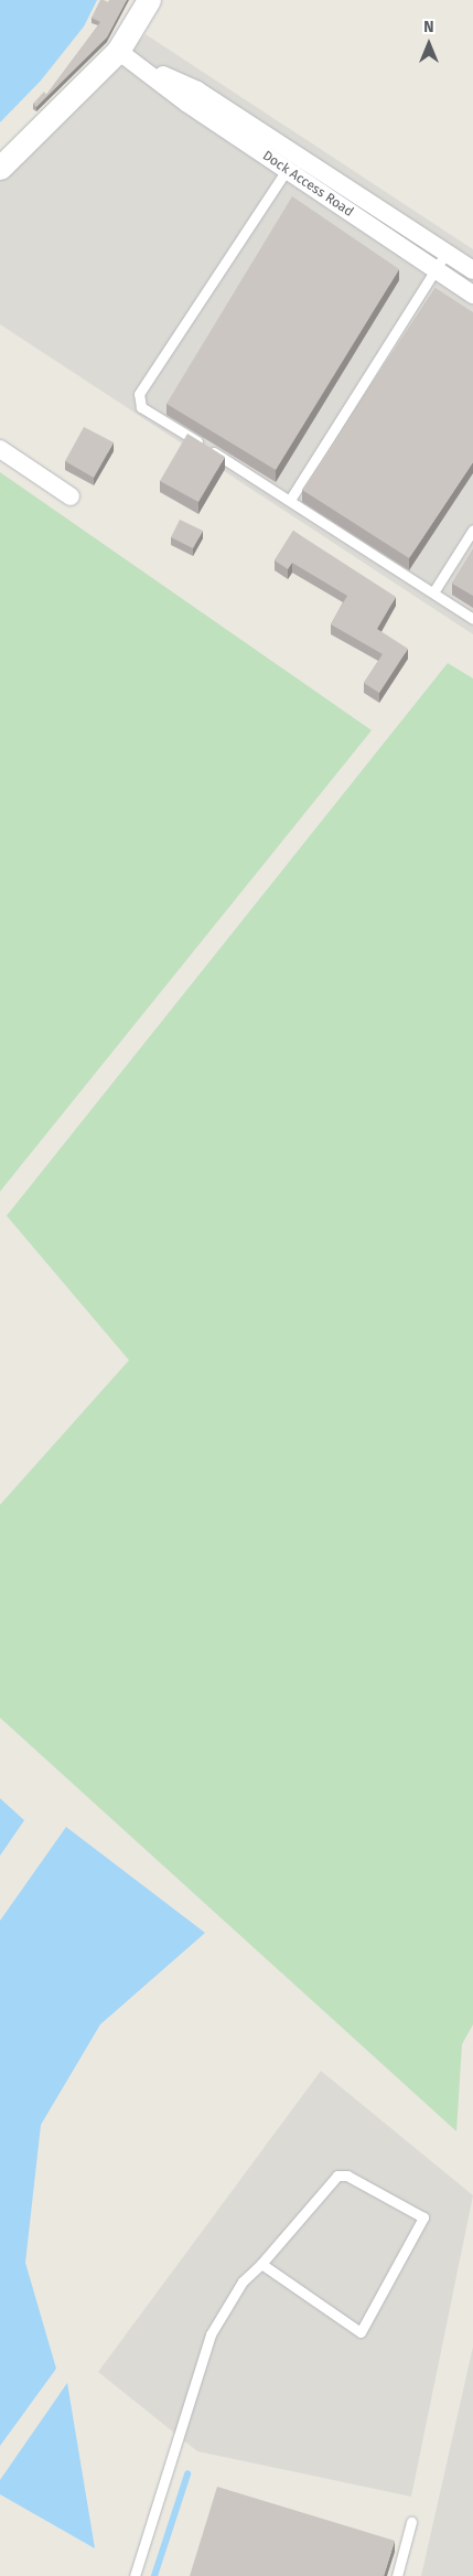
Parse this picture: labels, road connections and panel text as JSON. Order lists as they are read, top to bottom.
{
  "streets": {
    "street": ["Dock Access Road"]
  },
  "north": "top"
}
